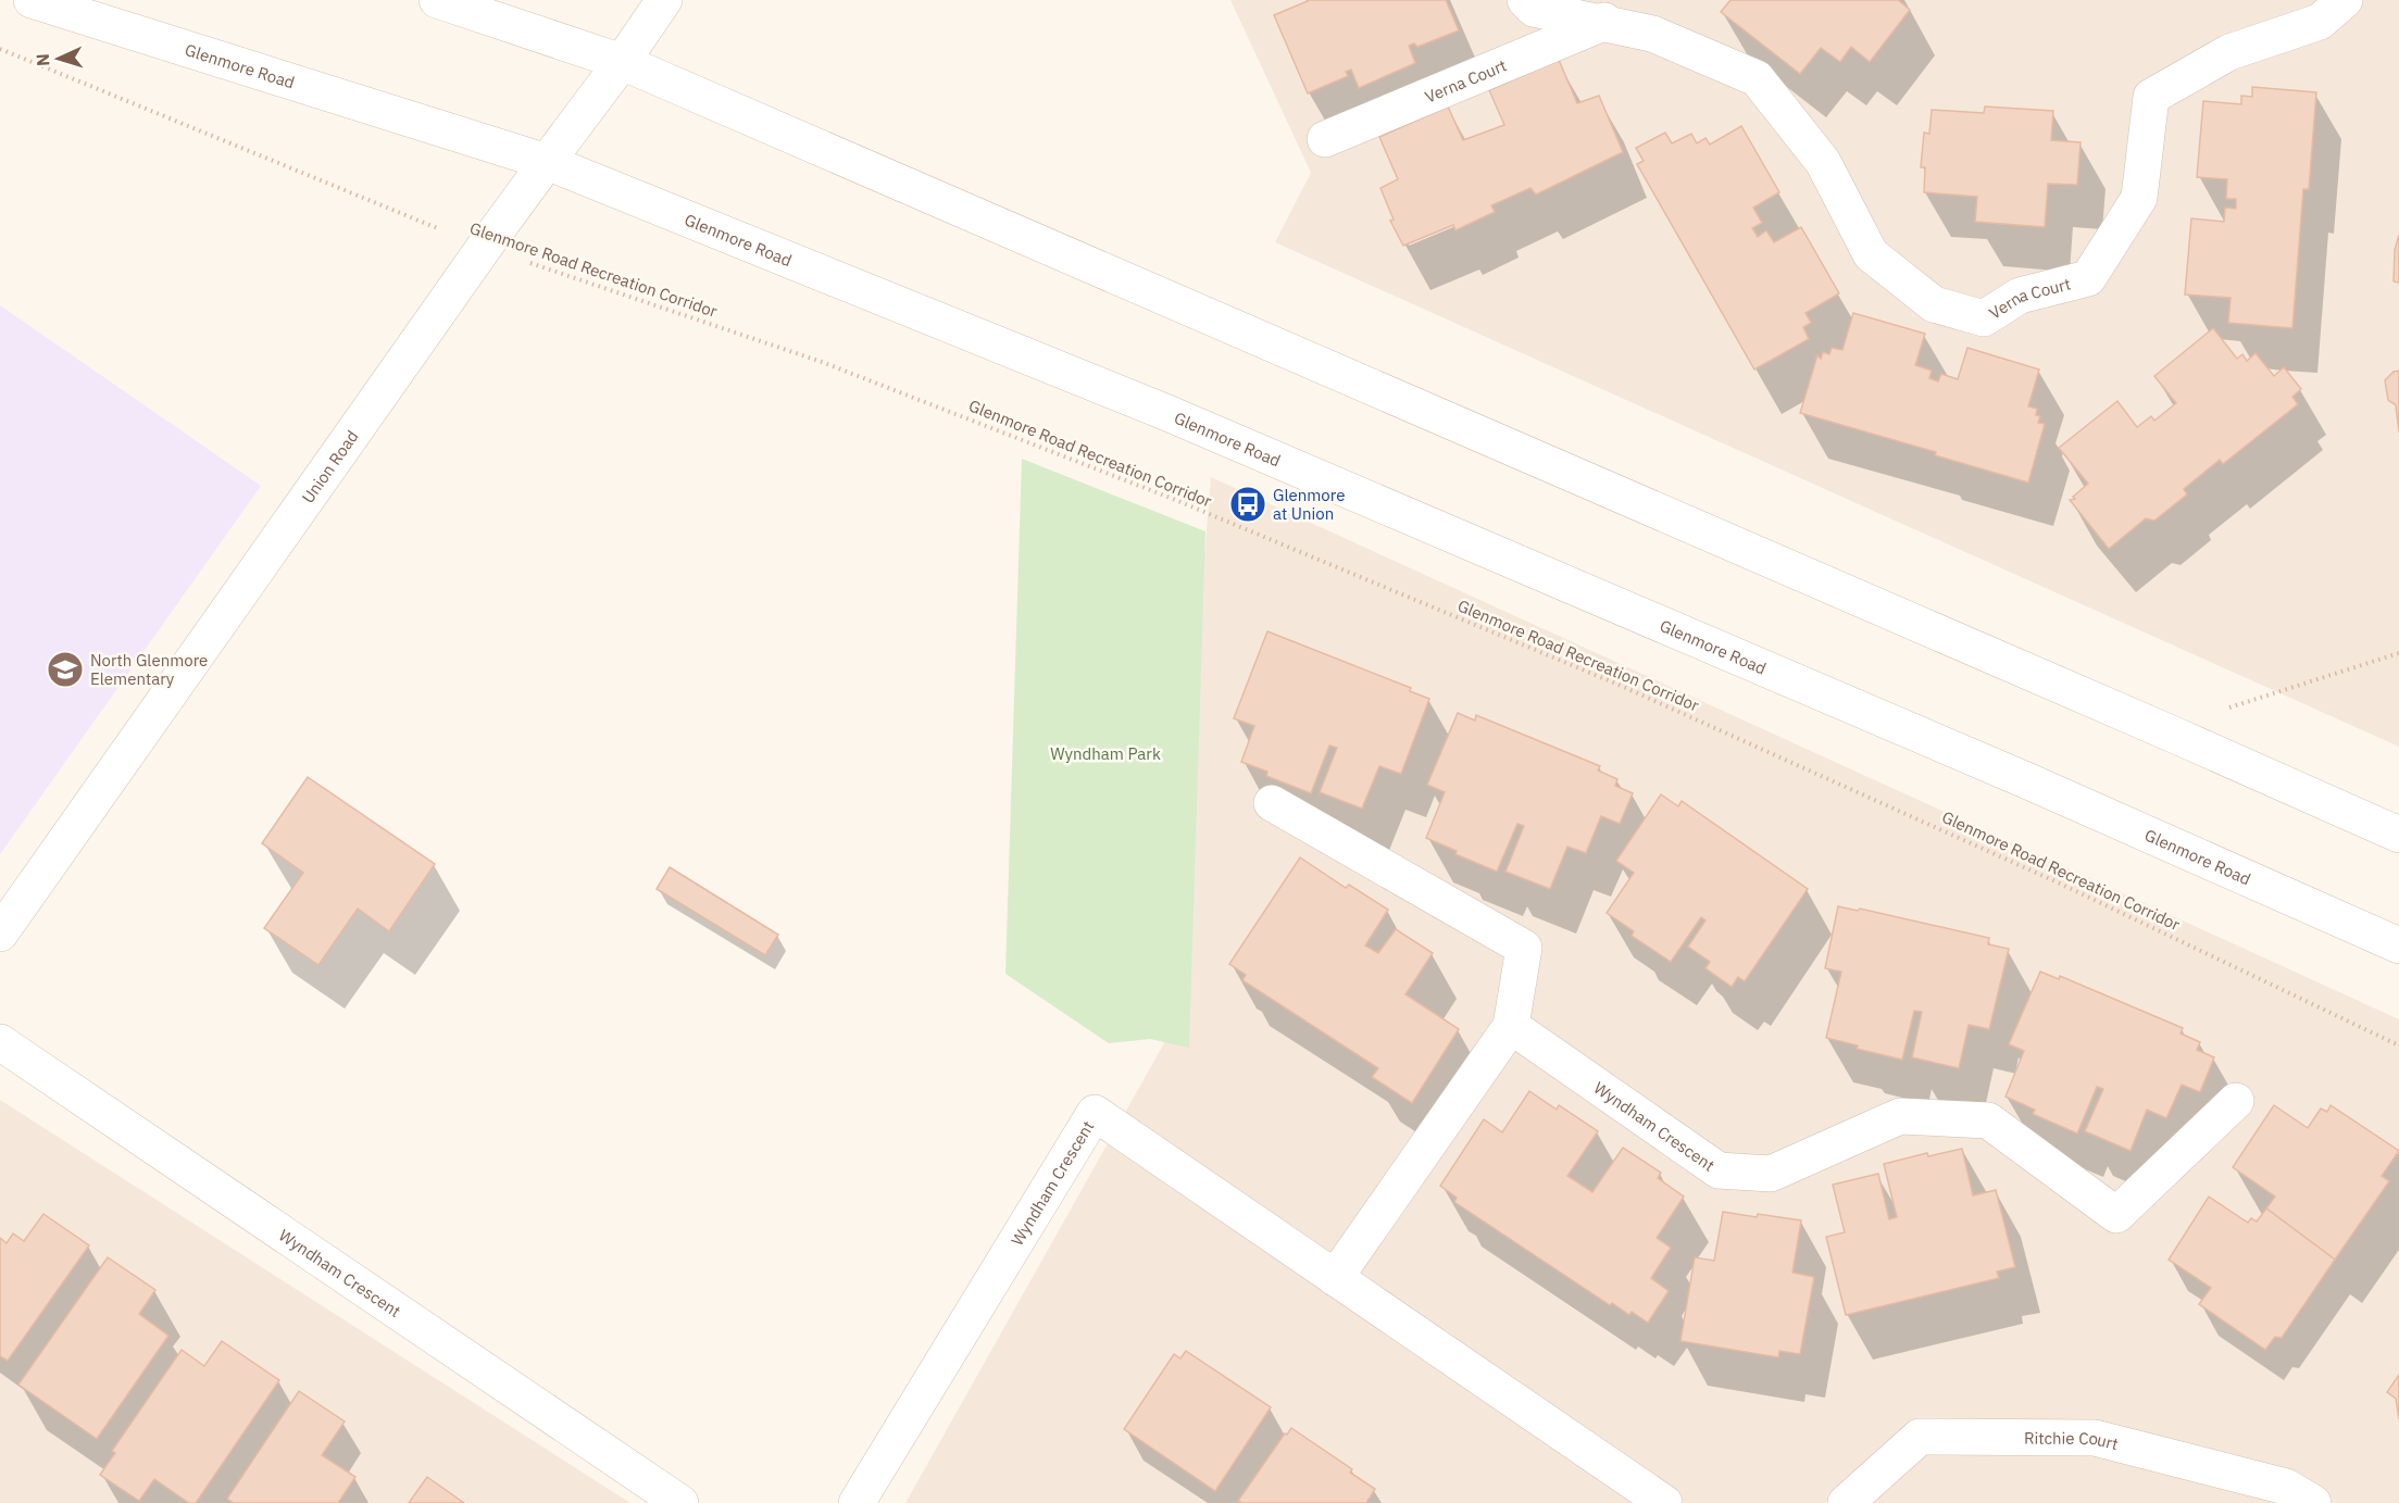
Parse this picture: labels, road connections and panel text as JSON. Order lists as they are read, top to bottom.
{
  "streets": {
    "street": [
      "Glenmore Road",
      "Verna Court",
      "Union Road",
      "Wyndham Crescent",
      "Ritchie Court"
    ],
    "path": ["Glenmore Road Recreation Corridor"]
  },
  "crossings": [
    ["Glenmore Road", "Union Road"],
    ["Glenmore Road Recreation Corridor", "Union Road"]
  ],
  "parks": ["Wyndham Park"],
  "places": {
    "bus stop": ["Glenmore at Union"],
    "school or university": ["North Glenmore Elementary"]
  },
  "north": "left"
}
